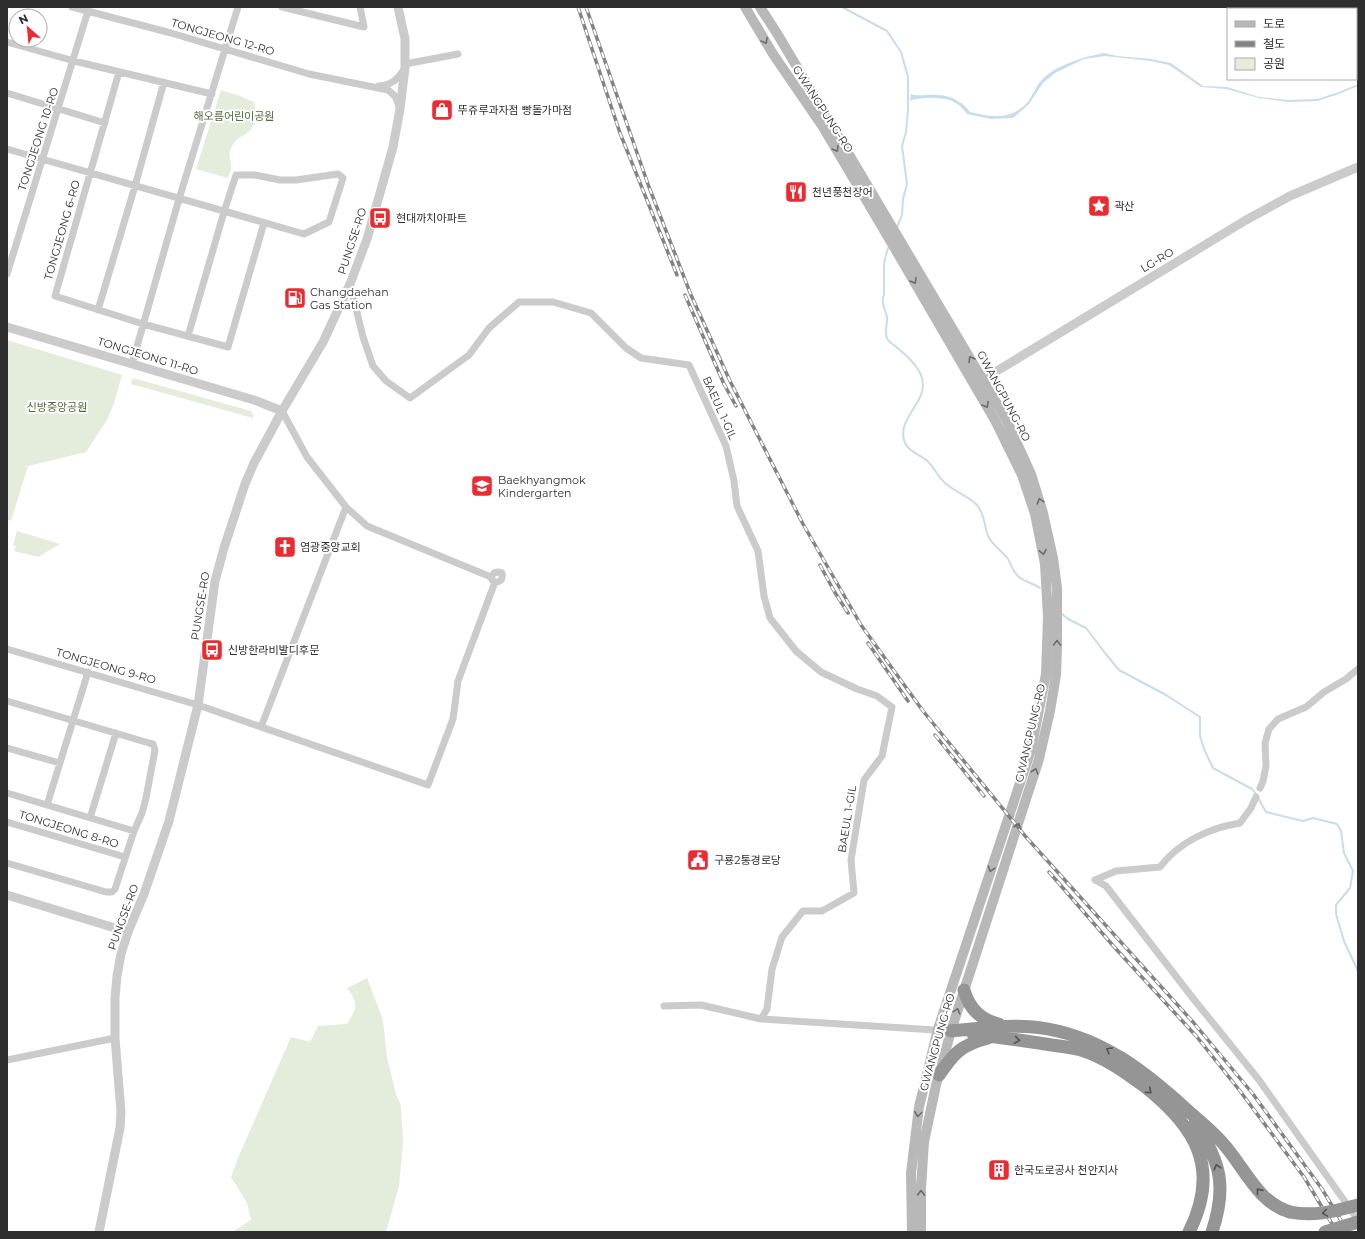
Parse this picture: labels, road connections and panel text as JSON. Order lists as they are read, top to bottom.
{
  "streets": {
    "main road": ["GWANGPUNG-RO"],
    "street": [
      "TONGJEONG 12-RO",
      "TONGJEONG 10-RO",
      "TONGJEONG 6-RO",
      "PUNGSE-RO",
      "LG-RO",
      "TONGJEONG 11-RO",
      "BAEUL 1-GIL",
      "TONGJEONG 9-RO",
      "TONGJEONG 8-RO"
    ]
  },
  "crossings": [
    ["TONGJEONG 12-RO", "TONGJEONG 10-RO"],
    ["TONGJEONG 12-RO", "PUNGSE-RO"],
    ["GWANGPUNG-RO", "LG-RO"],
    ["PUNGSE-RO", "TONGJEONG 11-RO"],
    ["PUNGSE-RO", "BAEUL 1-GIL"],
    ["PUNGSE-RO", "TONGJEONG 9-RO"],
    ["TONGJEONG 9-RO", "TONGJEONG 8-RO"]
  ],
  "parks": ["해오름어린이공원", "신방중앙공원"],
  "places": {
    "shop": ["뚜쥬루과자점 빵돌가마점"],
    "restaurant": ["천년풍천장어"],
    "place": ["곽산"],
    "bus stop": ["현대까치아파트", "신방한라비발디후문"],
    "fuel station": ["Changdaehan Gas Station"],
    "school or university": ["Baekhyangmok Kindergarten"],
    "church": ["염광중앙교회"],
    "public building": ["구룡2통경로당"],
    "building": ["한국도로공사 천안지사"]
  },
  "legend": ["도로", "철도", "공원"],
  "north": "top left"
}
